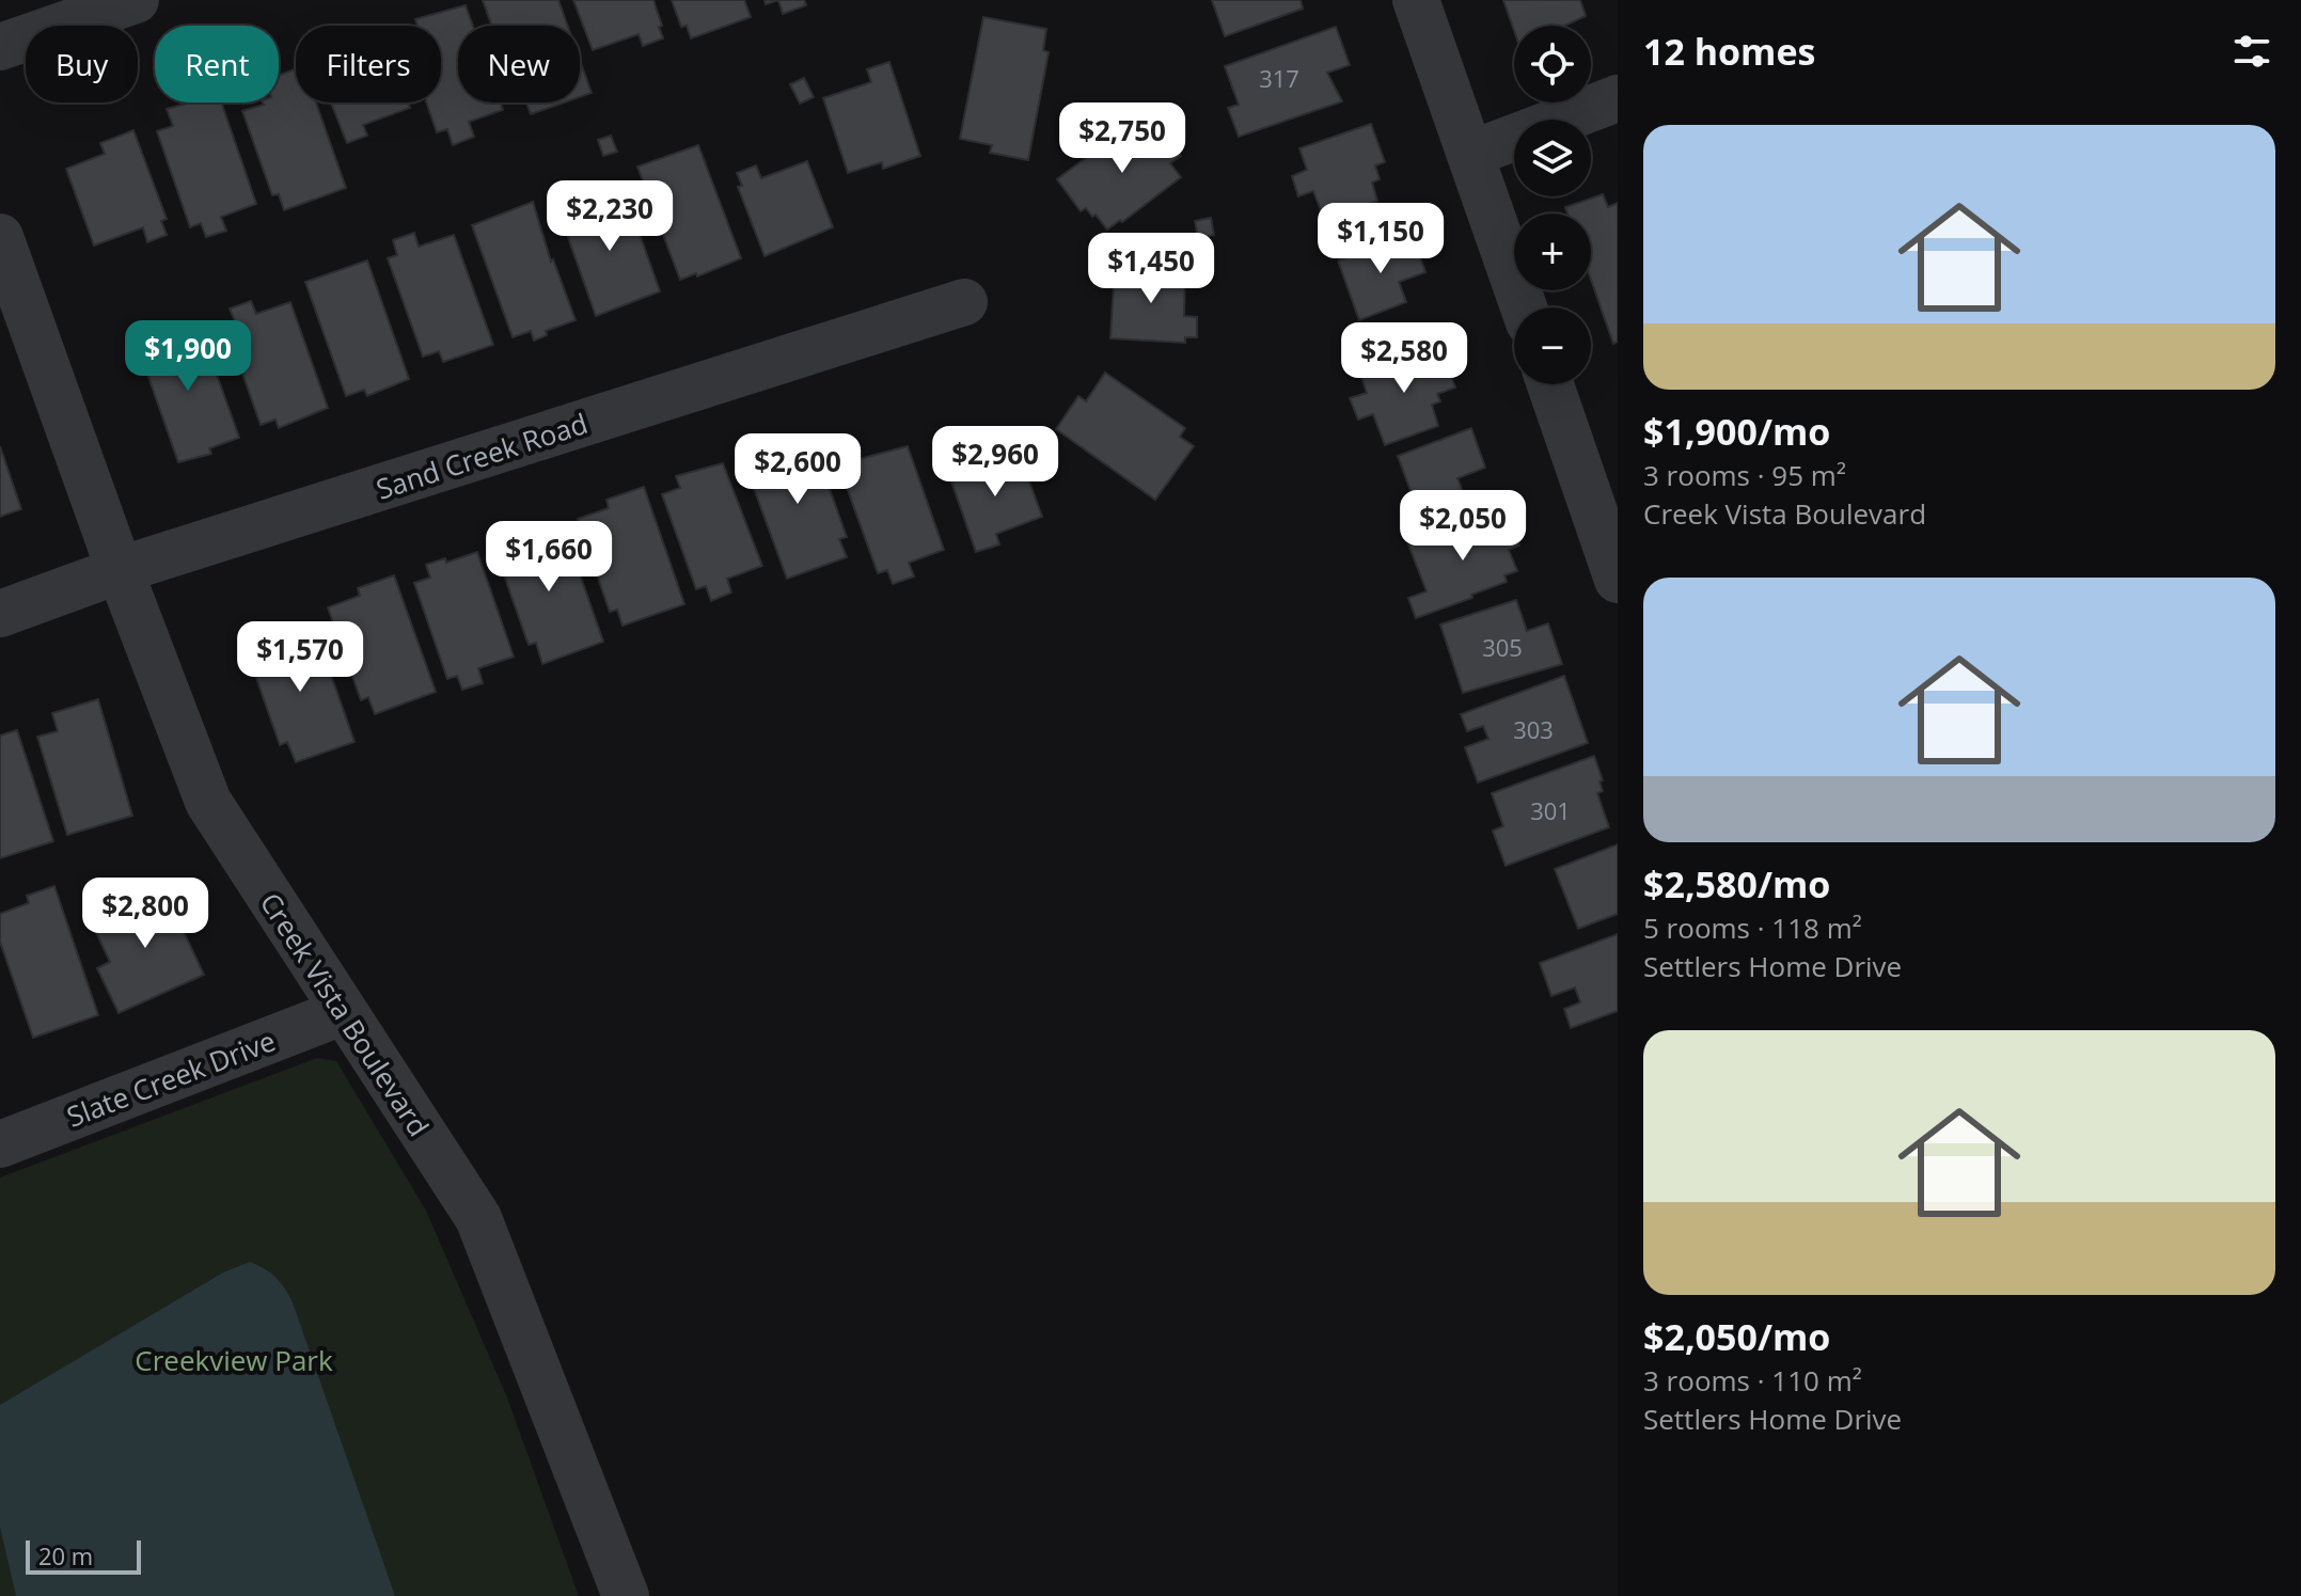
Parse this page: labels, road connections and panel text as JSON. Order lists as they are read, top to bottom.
{
  "streets": {
    "street": ["Sand Creek Road", "Creek Vista Boulevard", "Slate Creek Drive"]
  },
  "crossings": [
    ["Sand Creek Road", "Creek Vista Boulevard"],
    ["Creek Vista Boulevard", "Slate Creek Drive"]
  ],
  "parks": ["Creekview Park"],
  "house_numbers": [
    "317",
    "305",
    "303",
    "301"
  ],
  "scale_bar": "20 m",
  "page": {
    "heading": "12 homes",
    "map_buttons": ["+", "−"],
    "chip": [
      "Buy",
      "Rent",
      "Filters",
      "New"
    ],
    "price": [
      "$2,750",
      "$2,230",
      "$1,150",
      "$1,450",
      "$1,900",
      "$2,580",
      "$2,960",
      "$2,600",
      "$2,050",
      "$1,660",
      "$1,570",
      "$2,800"
    ],
    "list": [
      {
        "name": "$1,900/mo",
        "note": "3 rooms · 95 m² · Creek Vista Boulevard"
      },
      {
        "name": "$2,580/mo",
        "note": "5 rooms · 118 m² · Settlers Home Drive"
      },
      {
        "name": "$2,050/mo",
        "note": "3 rooms · 110 m² · Settlers Home Drive"
      }
    ],
    "scale": "20 m"
  }
}
